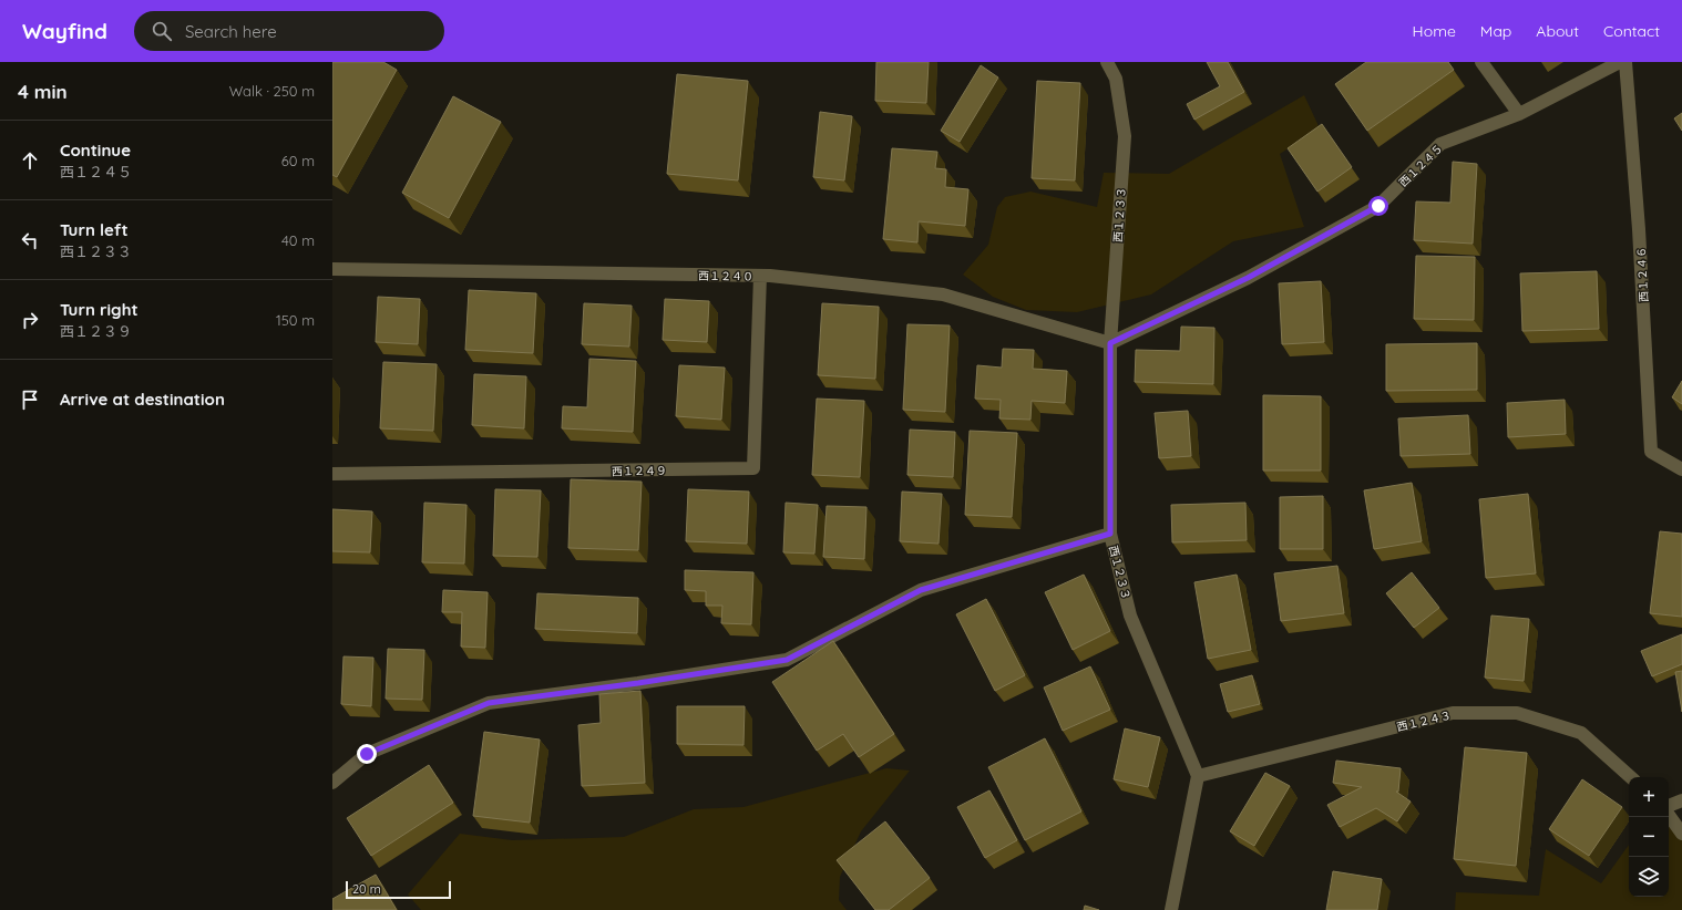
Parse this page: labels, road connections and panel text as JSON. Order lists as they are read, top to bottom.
{
  "streets": {
    "street": [
      "西１２４５",
      "西１２３３",
      "西１２４６",
      "西１２４０",
      "西１２４９",
      "西１２４３"
    ]
  },
  "crossings": [
    ["西１２４５", "西１２３３"],
    ["西１２４５", "西１２４０"],
    ["西１２３３", "西１２４０"],
    ["西１２３３", "西１２４３"],
    ["西１２４０", "西１２４９"]
  ],
  "scale_bar": "20 m",
  "page": {
    "header": "Wayfind",
    "search": "Search here",
    "nav": [
      "Home",
      "Map",
      "About",
      "Contact"
    ],
    "heading": ["4 min", "Walk · 250 m"],
    "list": [
      ["Continue", "西１２４５", "60 m"],
      ["Turn left", "西１２３３", "40 m"],
      ["Turn right", "西１２３９", "150 m"],
      "Arrive at destination"
    ],
    "map_buttons": ["+", "−"],
    "scale": "20 m"
  }
}
